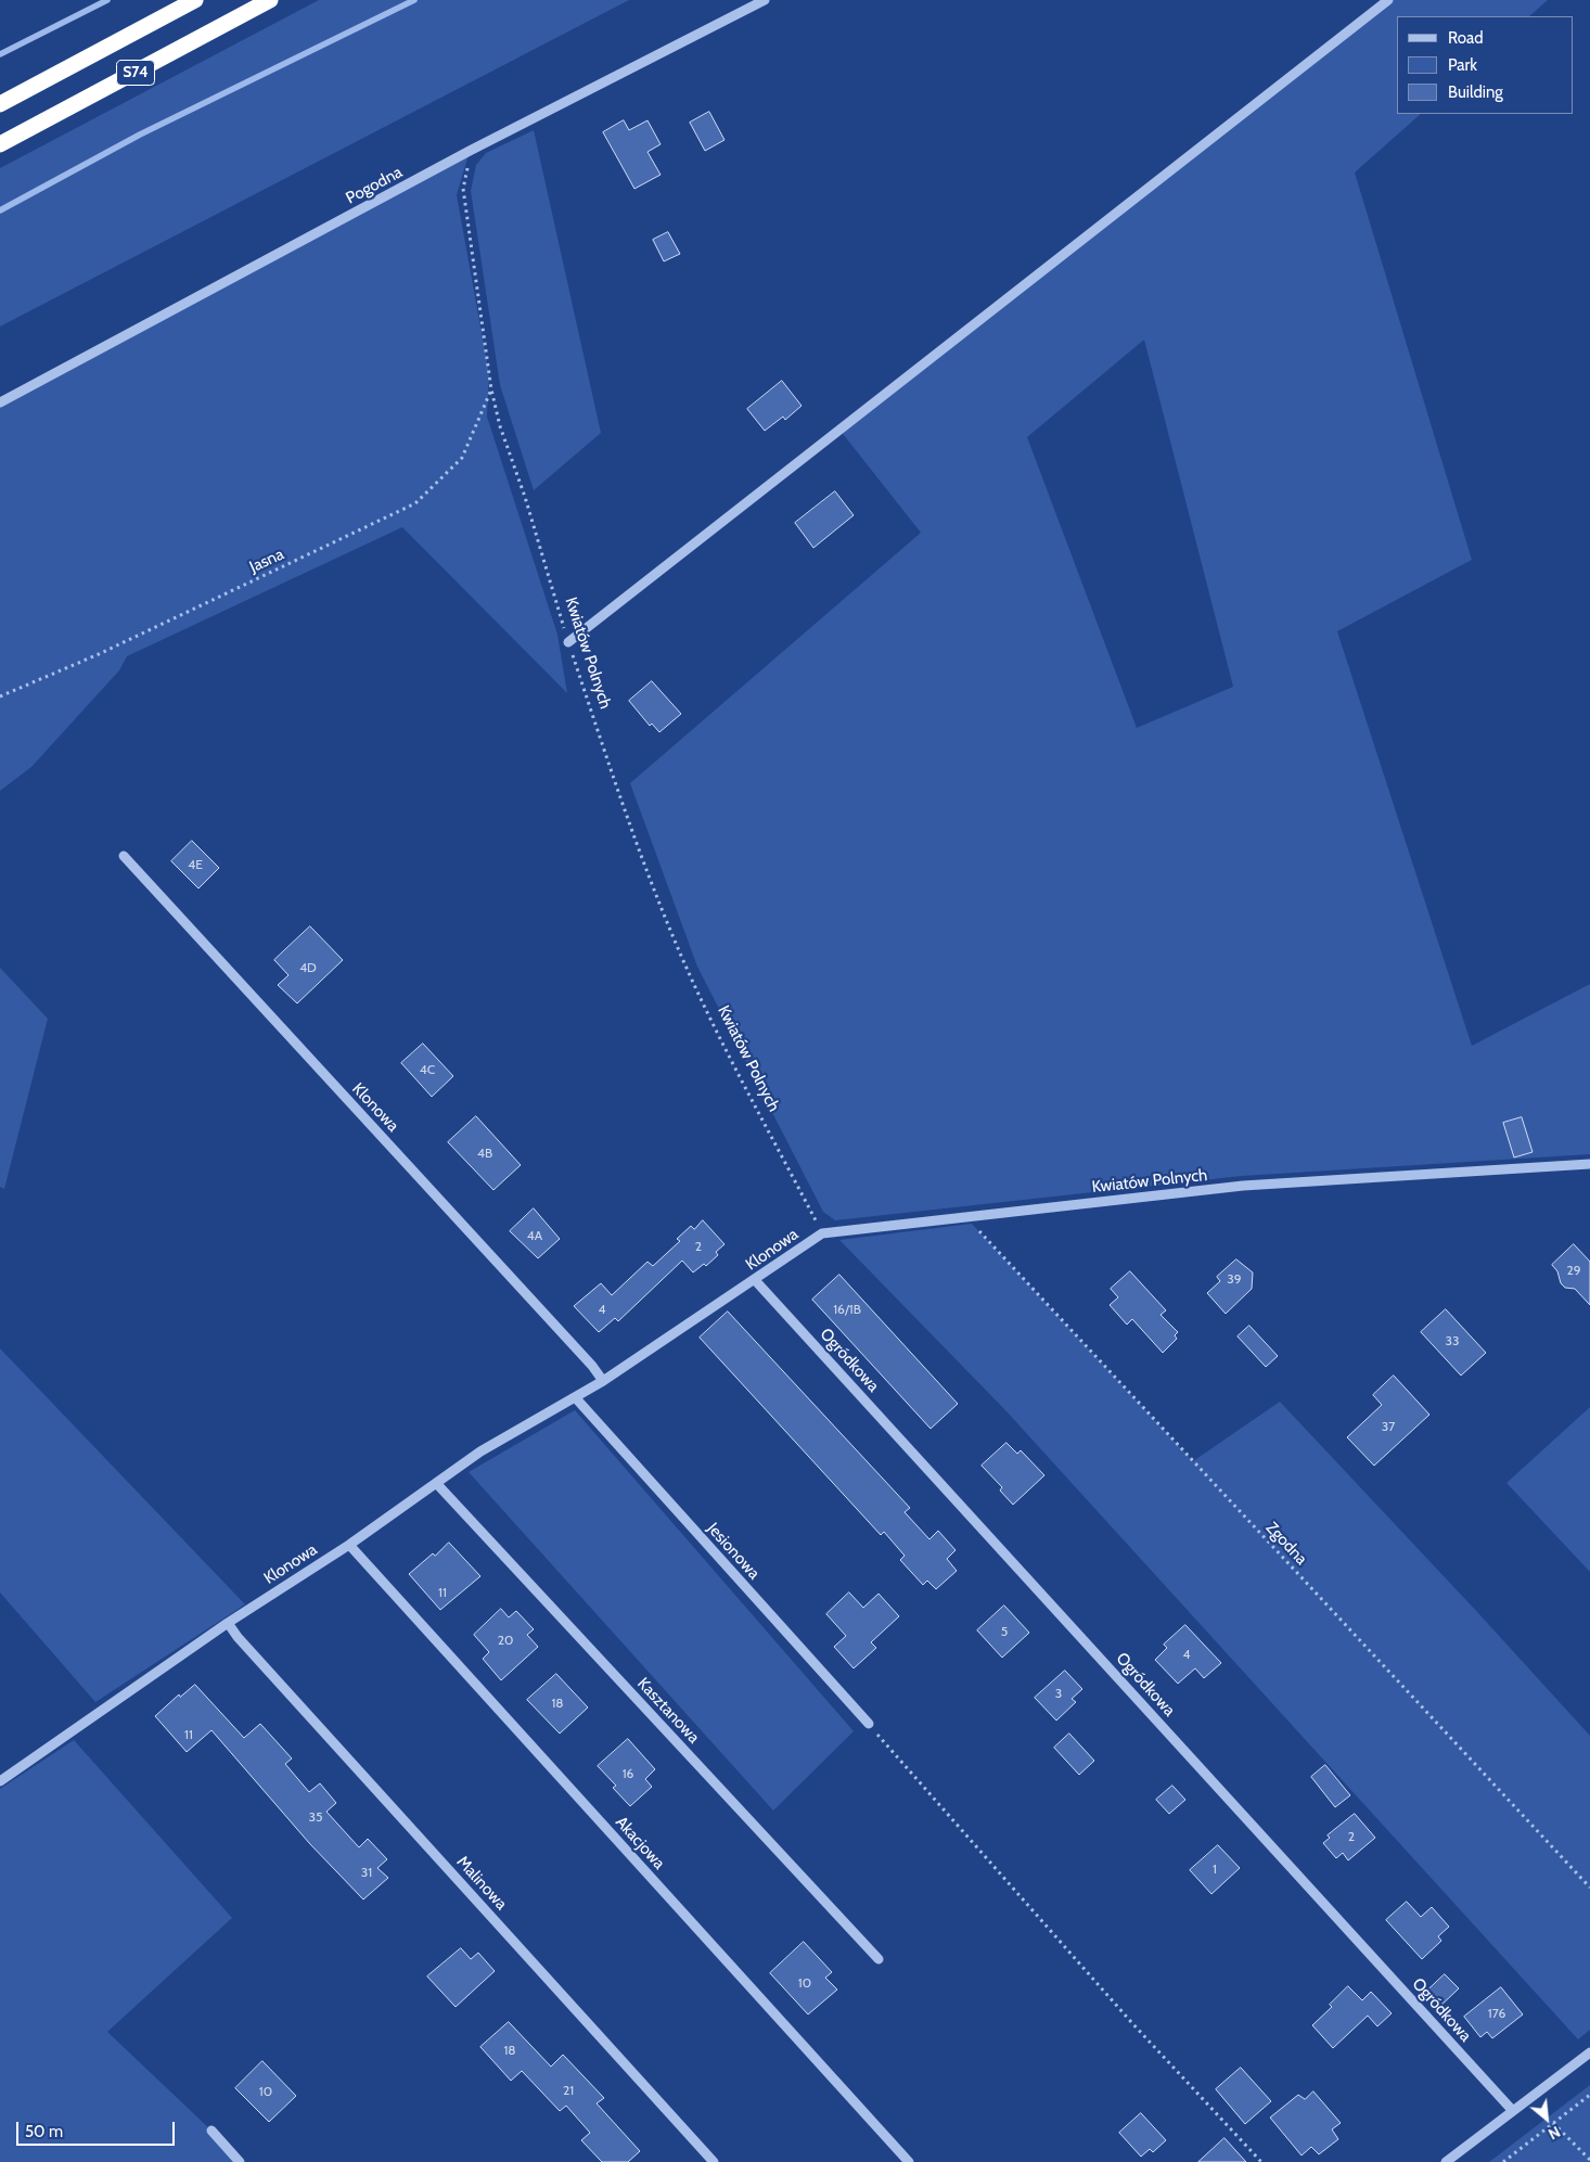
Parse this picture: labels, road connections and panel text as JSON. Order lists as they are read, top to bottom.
{
  "streets": {
    "highway": ["S74"],
    "street": [
      "Pogodna",
      "Kwiatów Polnych",
      "Klonowa",
      "Ogródkowa",
      "Jesionowa",
      "Kasztanowa",
      "Akacjowa",
      "Malinowa"
    ],
    "path": ["Jasna", "Zgodna"]
  },
  "crossings": [
    ["Pogodna", "Kwiatów Polnych"],
    ["Jasna", "Kwiatów Polnych"],
    ["Kwiatów Polnych", "Klonowa"],
    ["Kwiatów Polnych", "Zgodna"],
    ["Klonowa", "Ogródkowa"],
    ["Klonowa", "Jesionowa"],
    ["Klonowa", "Kasztanowa"],
    ["Klonowa", "Akacjowa"],
    ["Klonowa", "Malinowa"]
  ],
  "house_numbers": [
    "4E",
    "4D",
    "4C",
    "4B",
    "4A",
    "2",
    "29",
    "39",
    "4",
    "16/1B",
    "33",
    "37",
    "11",
    "5",
    "20",
    "4",
    "3",
    "18",
    "11",
    "16",
    "35",
    "2",
    "1",
    "31",
    "10",
    "176",
    "18",
    "21",
    "10"
  ],
  "legend": ["Road", "Park", "Building"],
  "scale_bar": "50 m",
  "north": "bottom right"
}
